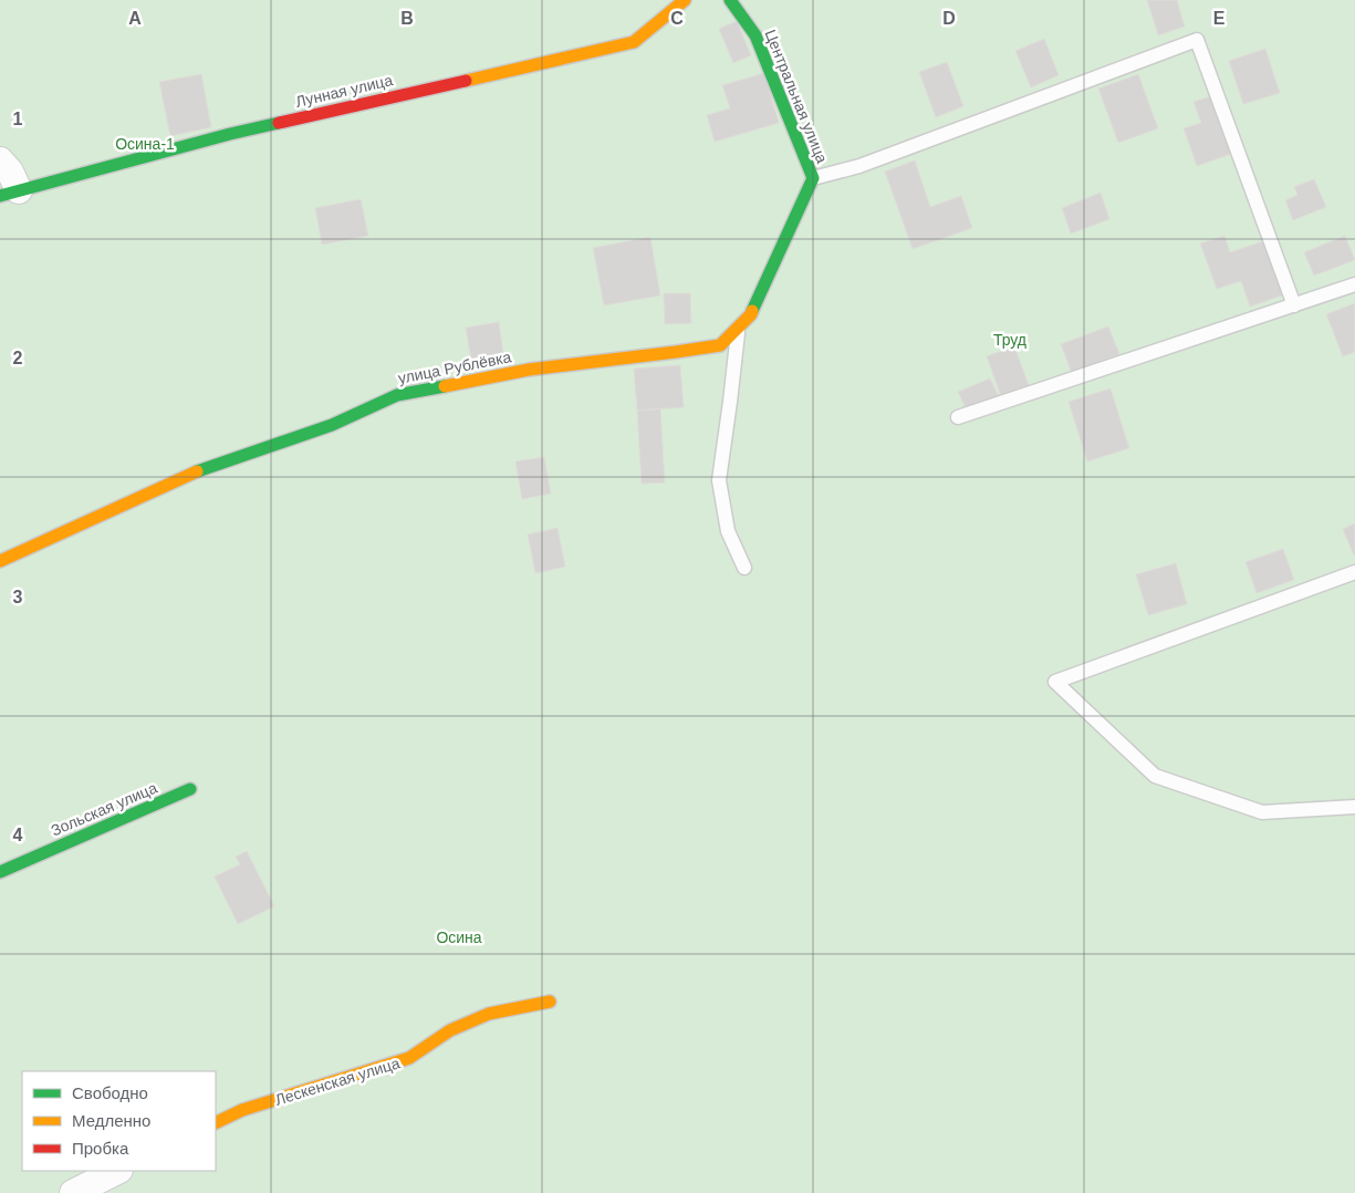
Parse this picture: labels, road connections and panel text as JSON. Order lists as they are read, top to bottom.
{
  "streets": {
    "street": [
      "Лунная улица",
      "Центральная улица",
      "улица Рублёвка",
      "Зольская улица",
      "Лескенская улица"
    ]
  },
  "crossings": [
    ["Центральная улица", "улица Рублёвка"]
  ],
  "parks": ["Осина-1", "Труд", "Осина"],
  "legend": ["Свободно", "Медленно", "Пробка"],
  "grid": {
    "columns": [
      "A",
      "B",
      "C",
      "D",
      "E"
    ],
    "rows": [
      "1",
      "2",
      "3",
      "4"
    ]
  }
}
